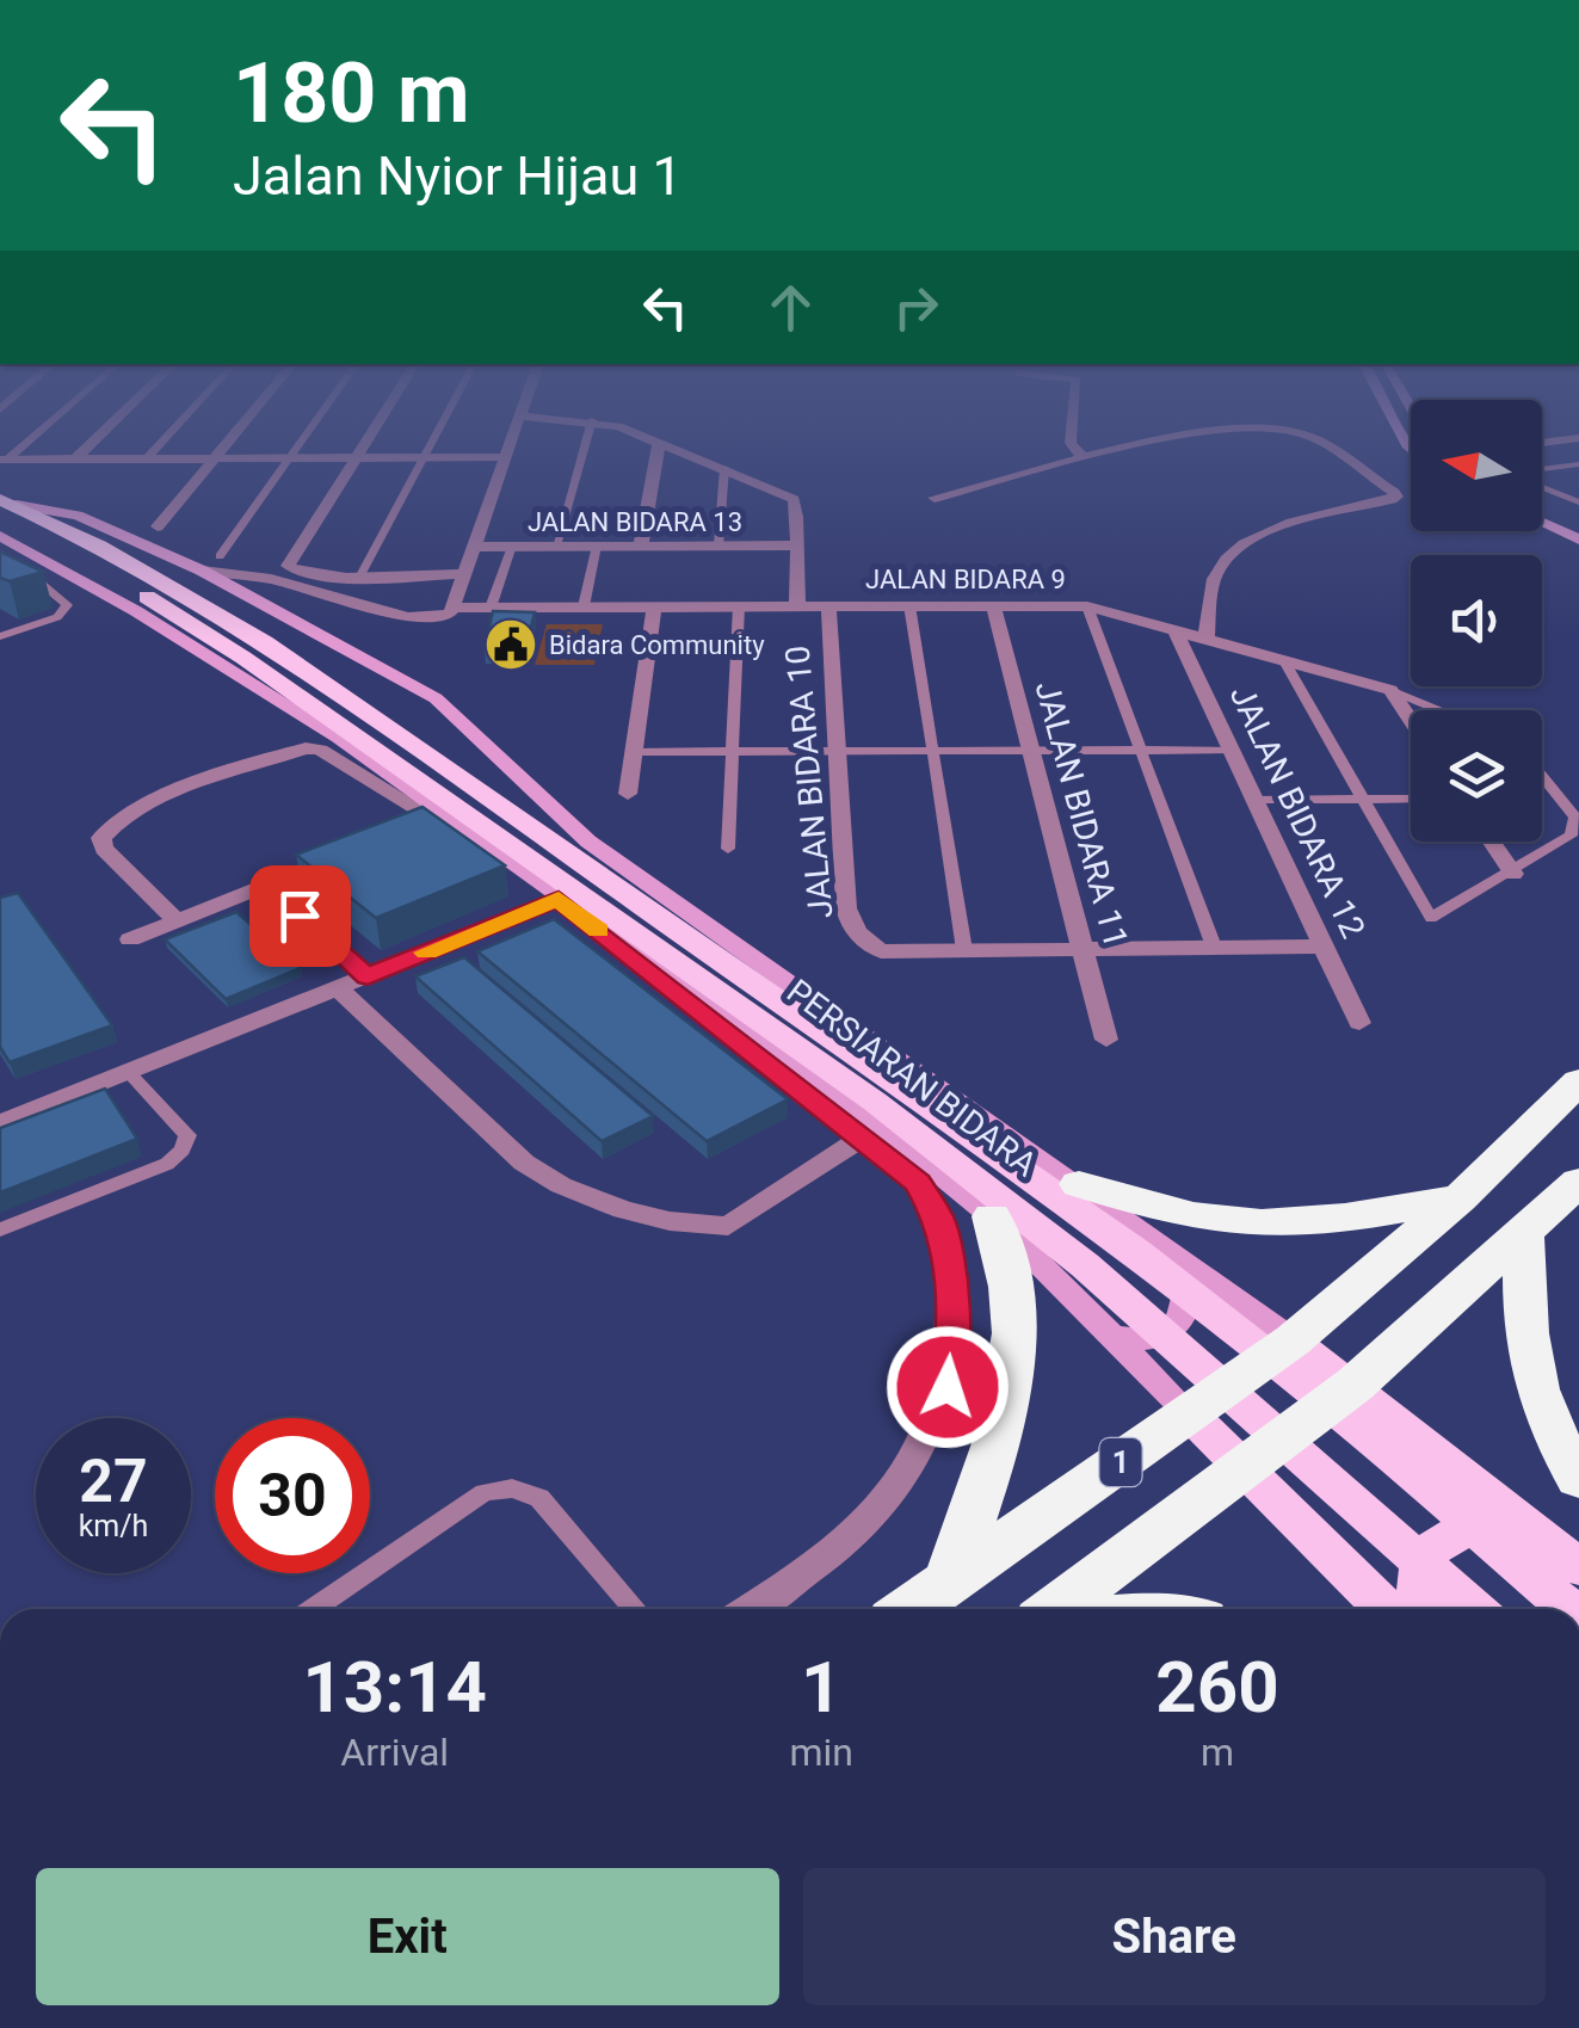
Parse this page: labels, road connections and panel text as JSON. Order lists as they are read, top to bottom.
{
  "streets": {
    "highway": ["1"],
    "main road": ["PERSIARAN BIDARA"],
    "street": [
      "JALAN BIDARA 13",
      "JALAN BIDARA 9",
      "JALAN BIDARA 10",
      "JALAN BIDARA 12",
      "JALAN BIDARA 11"
    ]
  },
  "crossings": [
    ["JALAN BIDARA 9", "JALAN BIDARA 10"],
    ["JALAN BIDARA 9", "JALAN BIDARA 12"],
    ["JALAN BIDARA 9", "JALAN BIDARA 11"],
    ["JALAN BIDARA 9", "PERSIARAN BIDARA"],
    ["JALAN BIDARA 10", "JALAN BIDARA 12"],
    ["JALAN BIDARA 10", "JALAN BIDARA 11"],
    ["PERSIARAN BIDARA", "1"]
  ],
  "places": {
    "public building": ["Bidara Community"]
  },
  "north": "left",
  "page": {
    "turn": ["180 m", "Jalan Nyior Hijau 1"],
    "speed": "27 km/h",
    "limit": "30",
    "eta": [
      "13:14",
      "Arrival",
      "1",
      "min",
      "260",
      "m"
    ],
    "buttons": ["Exit", "Share"]
  }
}
